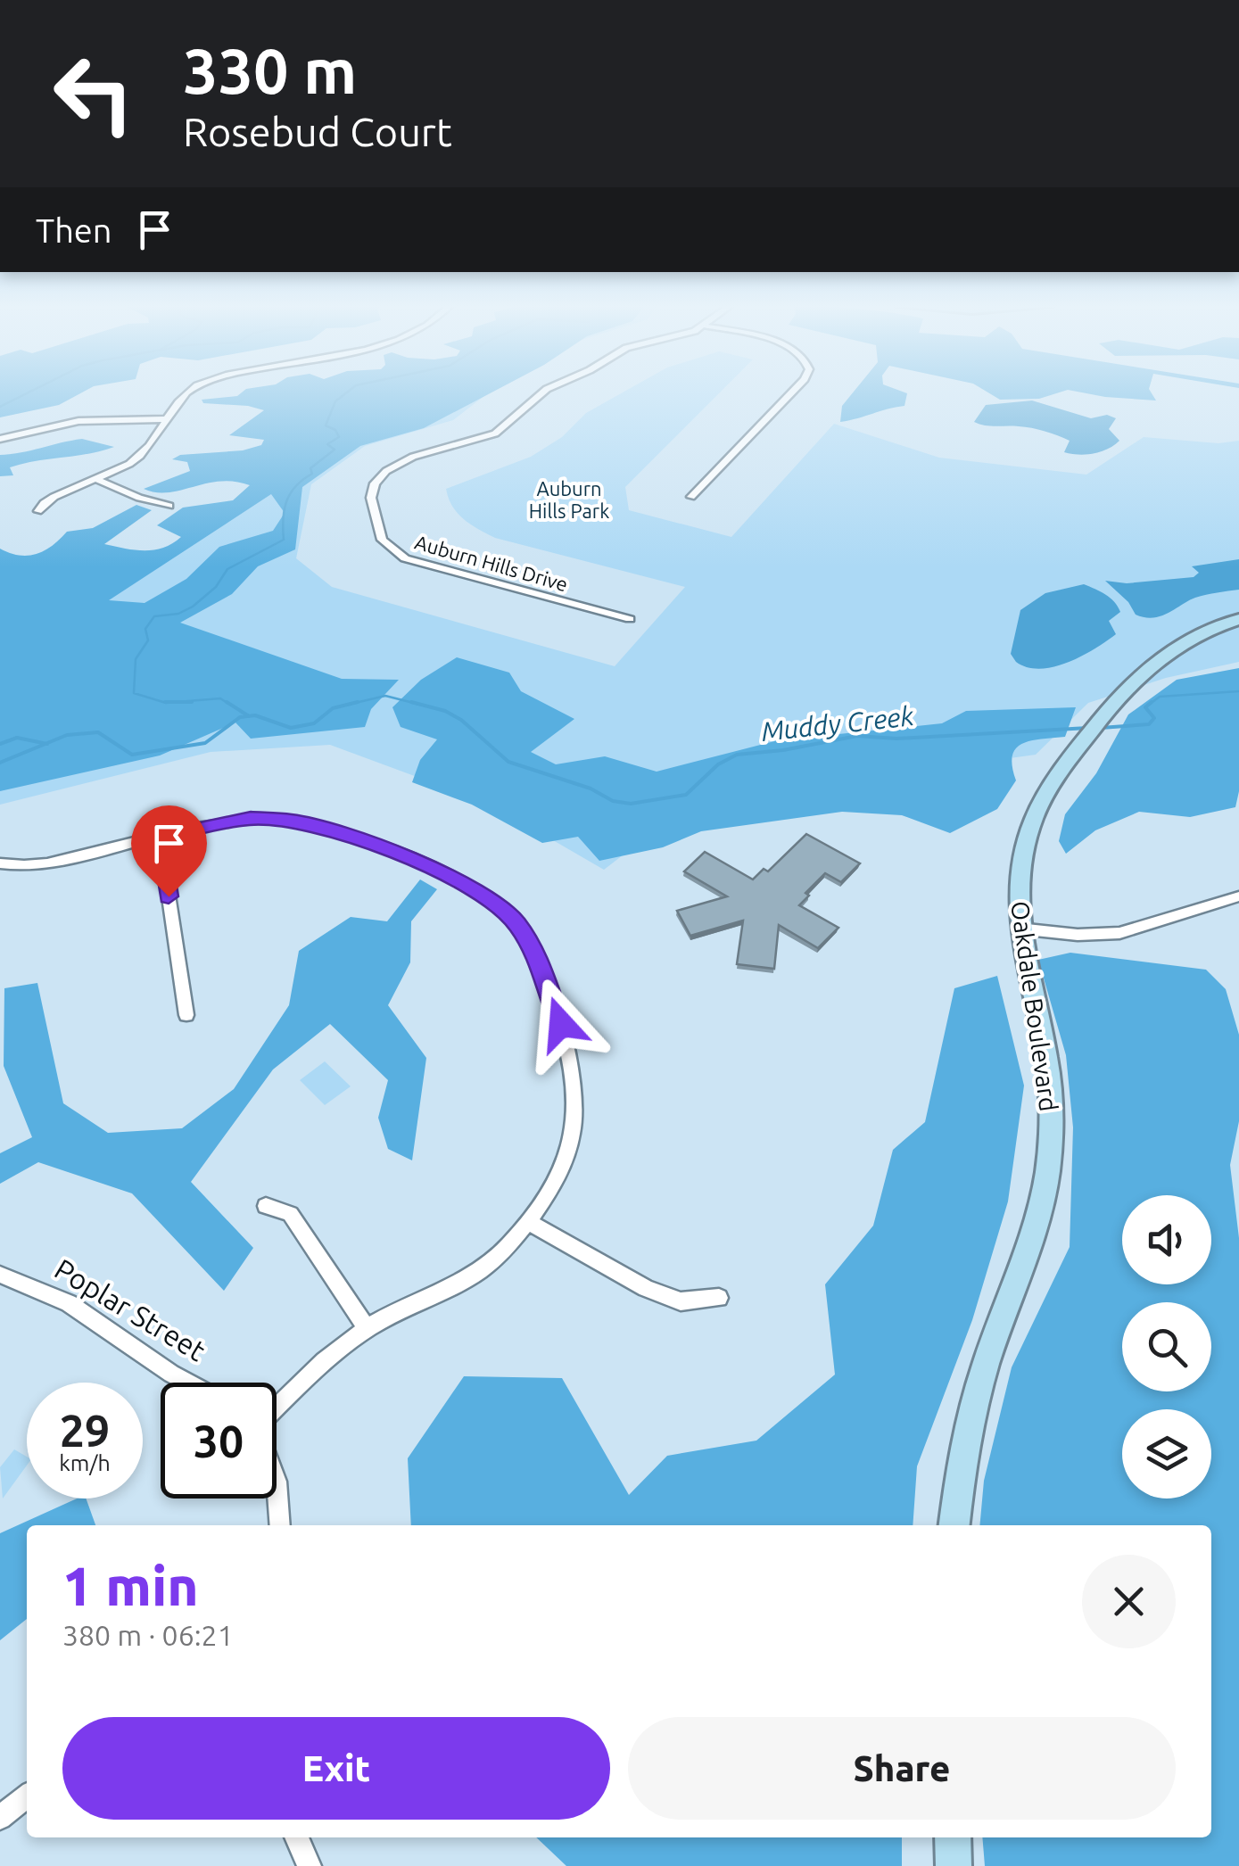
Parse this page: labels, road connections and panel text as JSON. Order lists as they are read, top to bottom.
{
  "streets": {
    "main road": ["Oakdale Boulevard"],
    "street": ["Auburn Hills Drive", "Poplar Street"]
  },
  "water": ["Muddy Creek"],
  "parks": ["Auburn Hills Park"],
  "page": {
    "turn": ["330 m", "Rosebud Court"],
    "then": "Then",
    "speed": "29 km/h",
    "limit": "30",
    "heading": ["1 min", "380 m · 06:21"],
    "buttons": ["Exit", "Share"]
  }
}
